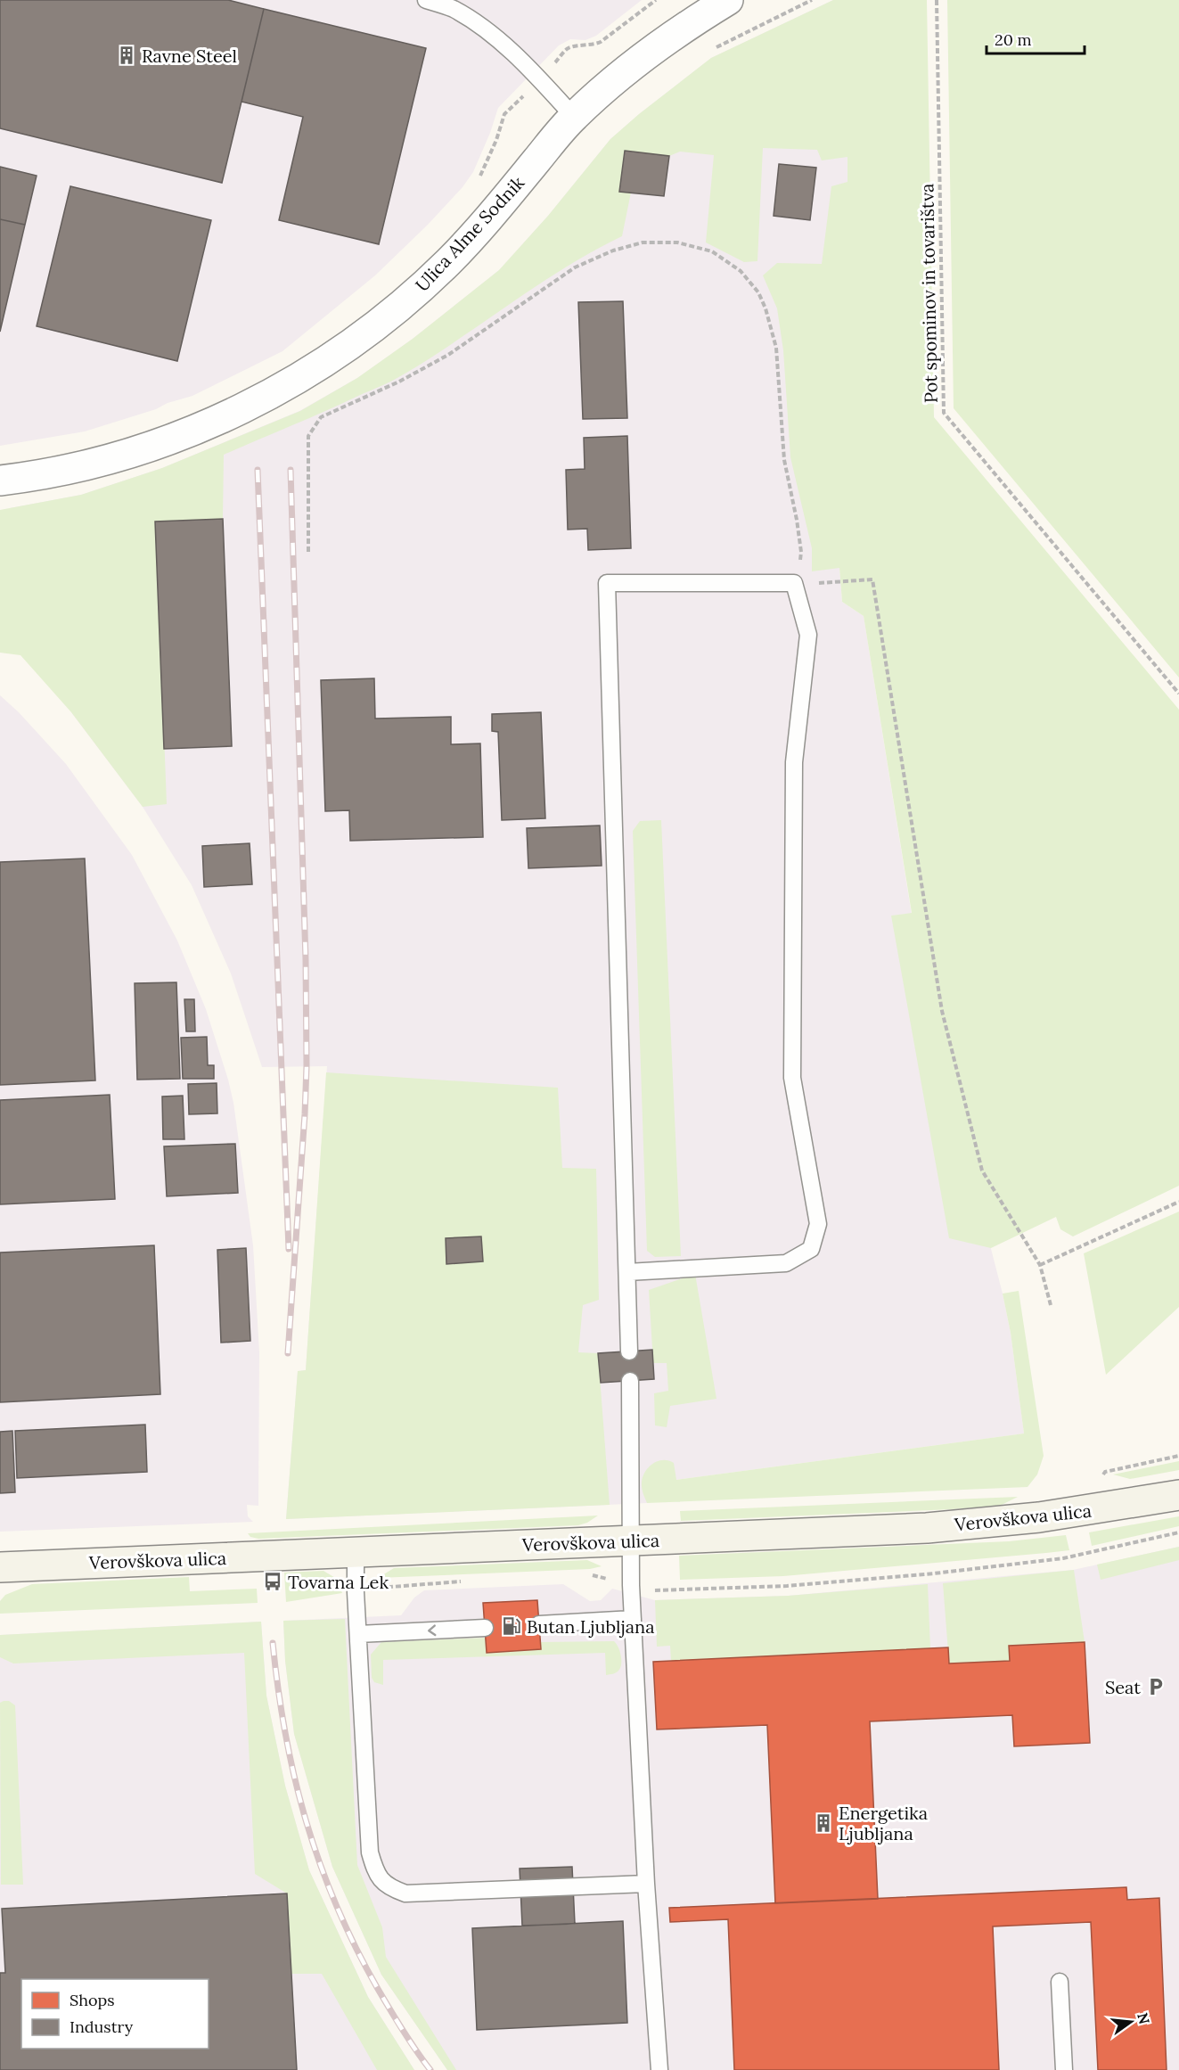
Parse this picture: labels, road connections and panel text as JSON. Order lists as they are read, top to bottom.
{
  "streets": {
    "street": ["Ulica Alme Sodnik", "Verovškova ulica"],
    "path": ["Pot spominov in tovarištva"]
  },
  "places": {
    "building": ["Ravne Steel", "Energetika Ljubljana"],
    "bus stop": ["Tovarna Lek"],
    "fuel station": ["Butan Ljubljana"],
    "parking": ["Seat"]
  },
  "legend": ["Shops", "Industry"],
  "scale_bar": "20 m",
  "north": "right"
}
